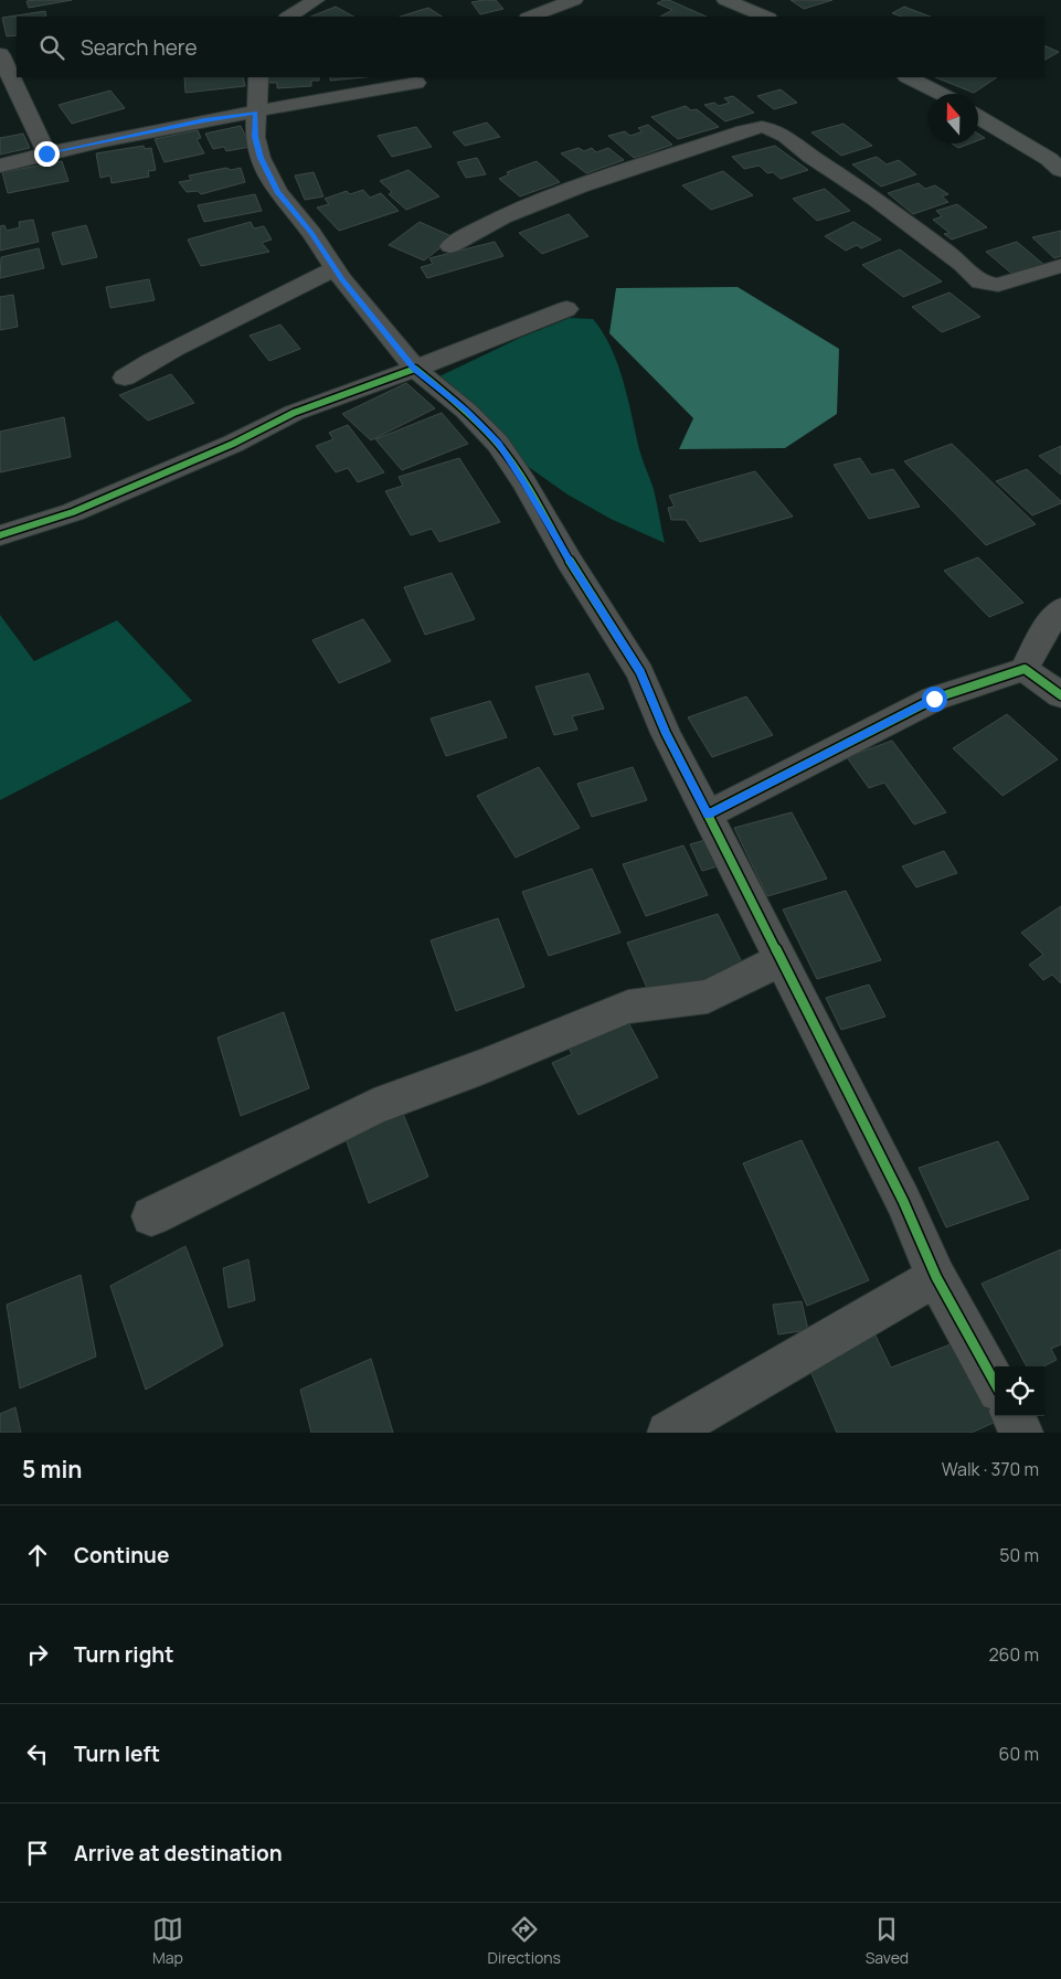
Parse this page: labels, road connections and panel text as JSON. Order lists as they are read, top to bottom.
{
  "north": "top",
  "page": {
    "search": "Search here",
    "heading": ["5 min", "Walk · 370 m"],
    "list": [
      ["Continue", "50 m"],
      ["Turn right", "260 m"],
      ["Turn left", "60 m"],
      "Arrive at destination"
    ],
    "nav": ["Map", "Directions", "Saved"]
  }
}
